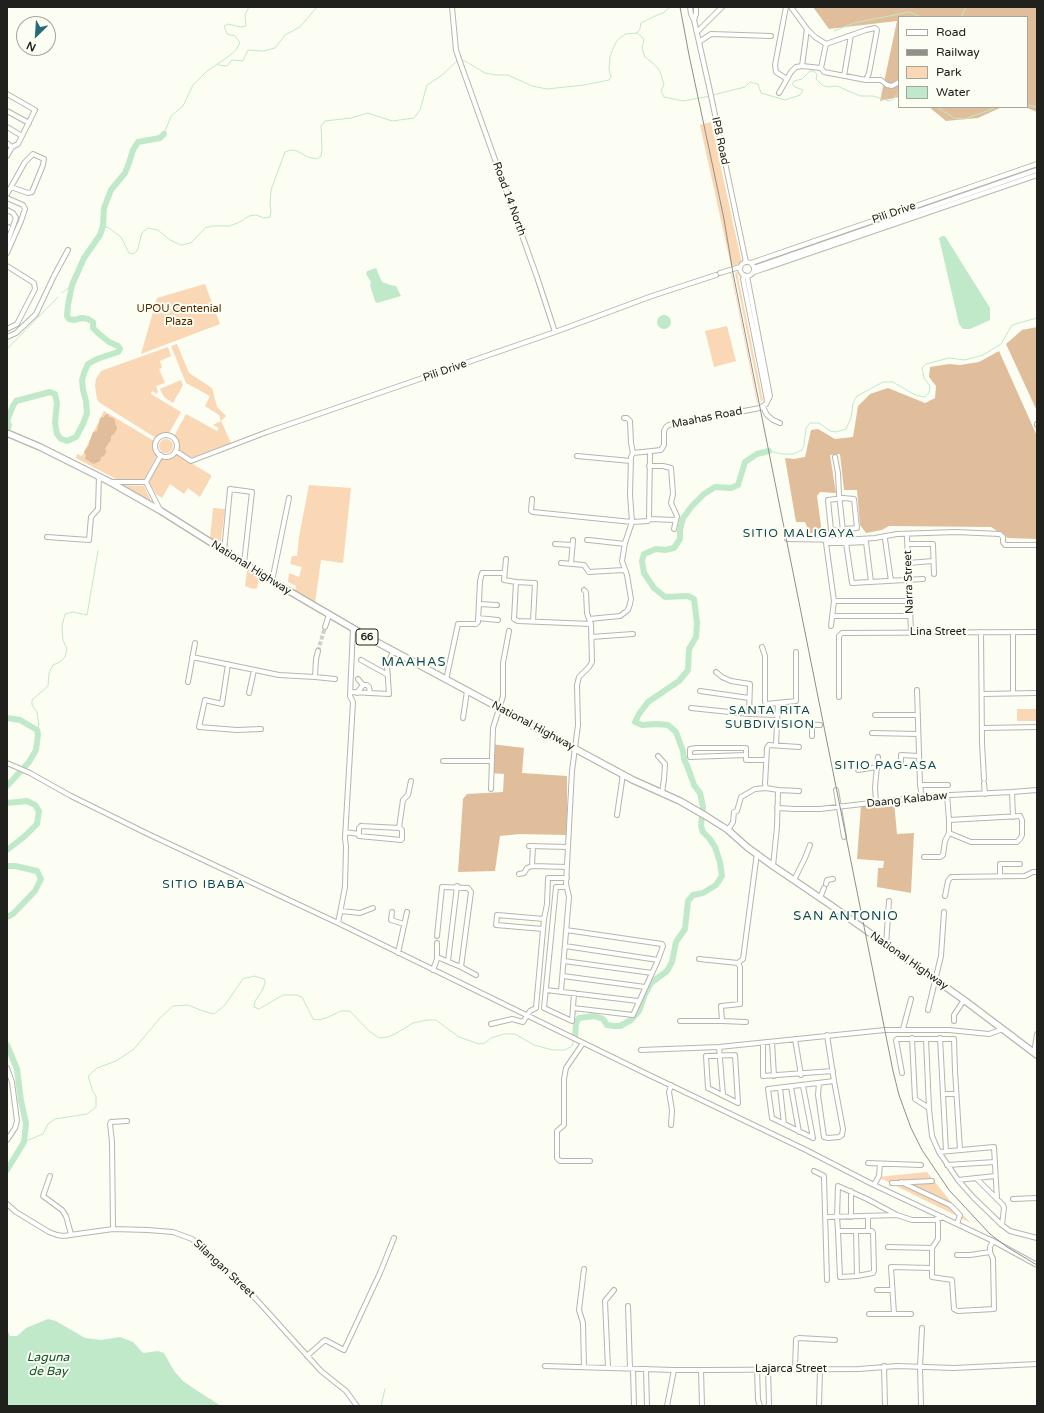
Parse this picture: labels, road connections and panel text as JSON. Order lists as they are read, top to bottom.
{
  "streets": {
    "main road": ["National Highway", "66"],
    "street": [
      "IPB Road",
      "Road 14 North",
      "Pili Drive",
      "Maahas Road",
      "Narra Street",
      "Lina Street",
      "Daang Kalabaw",
      "Silangan Street",
      "Lajarca Street"
    ]
  },
  "crossings": [
    ["IPB Road", "Pili Drive"],
    ["Road 14 North", "Pili Drive"],
    ["Narra Street", "Lina Street"]
  ],
  "districts": [
    "SITIO MALIGAYA",
    "MAAHAS",
    "SANTA RITA SUBDIVISION",
    "SITIO PAG-ASA",
    "SITIO IBABA",
    "SAN ANTONIO"
  ],
  "water": ["Laguna de Bay"],
  "parks": ["UPOU Centenial Plaza"],
  "legend": [
    "Road",
    "Railway",
    "Park",
    "Water"
  ],
  "north": "bottom left"
}
